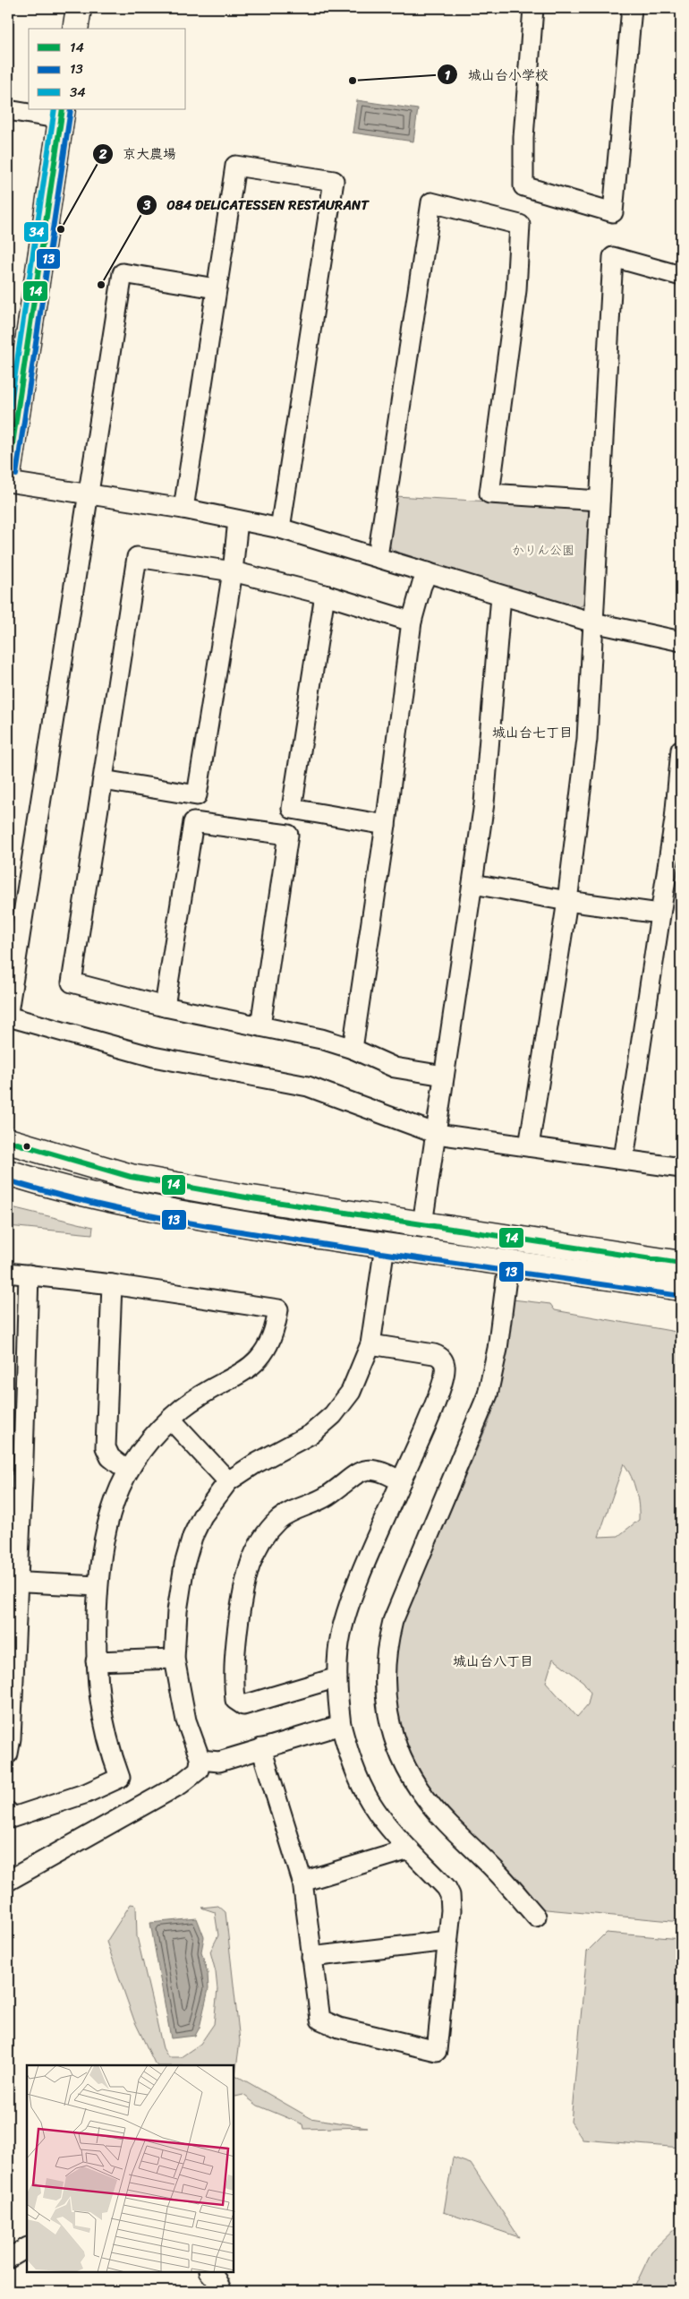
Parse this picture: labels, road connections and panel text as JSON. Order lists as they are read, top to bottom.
{
  "districts": ["城山台七丁目", "城山台八丁目"],
  "parks": ["かりん公園"],
  "places": ["城山台小学校", "京大農場", "084 DELICATESSEN RESTAURANT"],
  "lines": ["transit line 14", "transit line 13", "transit line 34"],
  "legend": ["14", "13", "34"]
}
